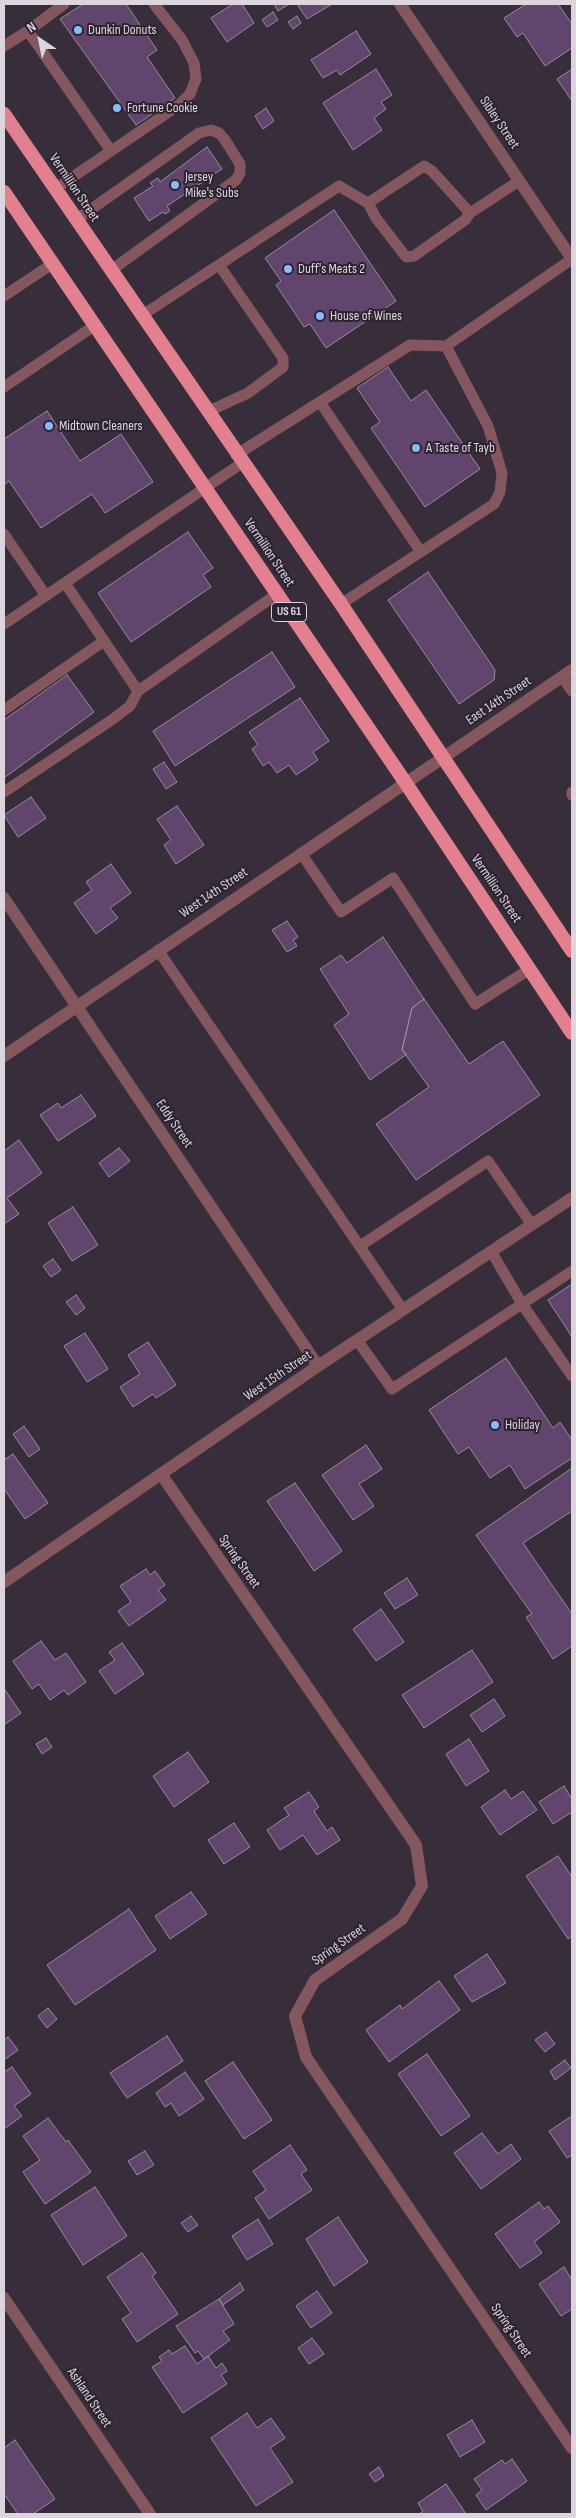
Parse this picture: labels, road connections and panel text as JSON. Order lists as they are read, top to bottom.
{
  "streets": {
    "highway": ["Vermillion Street", "US 61"],
    "street": [
      "Sibley Street",
      "East 14th Street",
      "West 14th Street",
      "Eddy Street",
      "West 15th Street",
      "Spring Street",
      "Ashland Street"
    ]
  },
  "crossings": [
    ["Vermillion Street", "East 14th Street"],
    ["Vermillion Street", "West 14th Street"],
    ["East 14th Street", "West 14th Street"],
    ["West 14th Street", "Eddy Street"],
    ["Eddy Street", "West 15th Street"],
    ["West 15th Street", "Spring Street"]
  ],
  "places": [
    "Dunkin Donuts",
    "Fortune Cookie",
    "Jersey Mike's Subs",
    "Duff's Meats 2",
    "House of Wines",
    "Midtown Cleaners",
    "A Taste of Tayb",
    "Holiday"
  ],
  "north": "top left"
}
